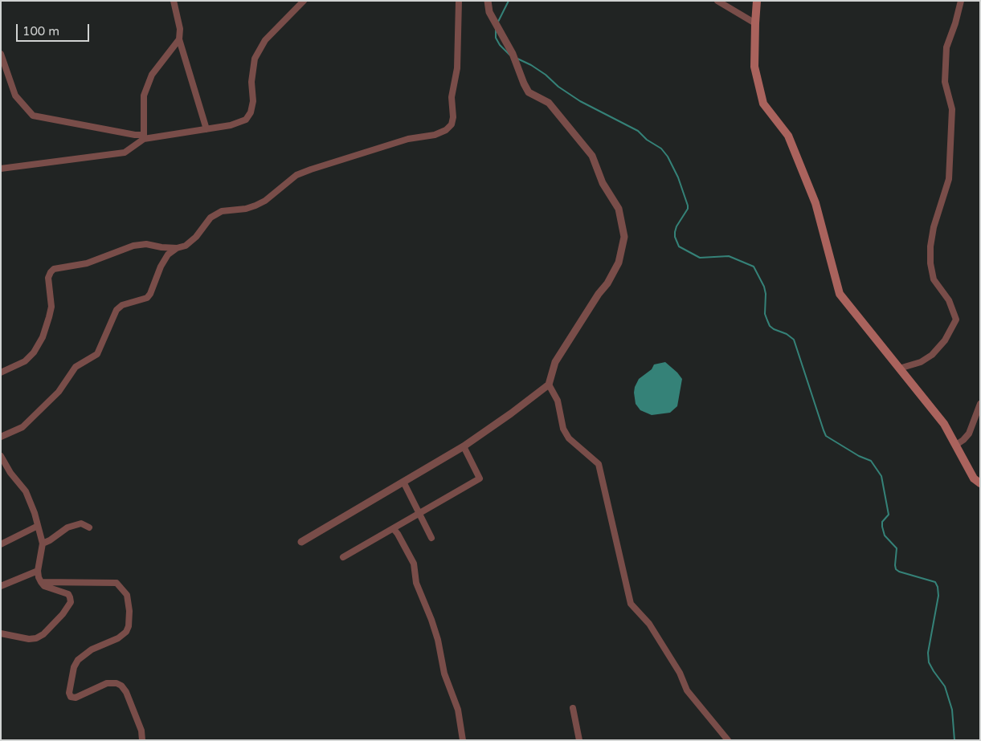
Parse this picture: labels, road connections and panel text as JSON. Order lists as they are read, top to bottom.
{
  "scale_bar": "100 m"
}
